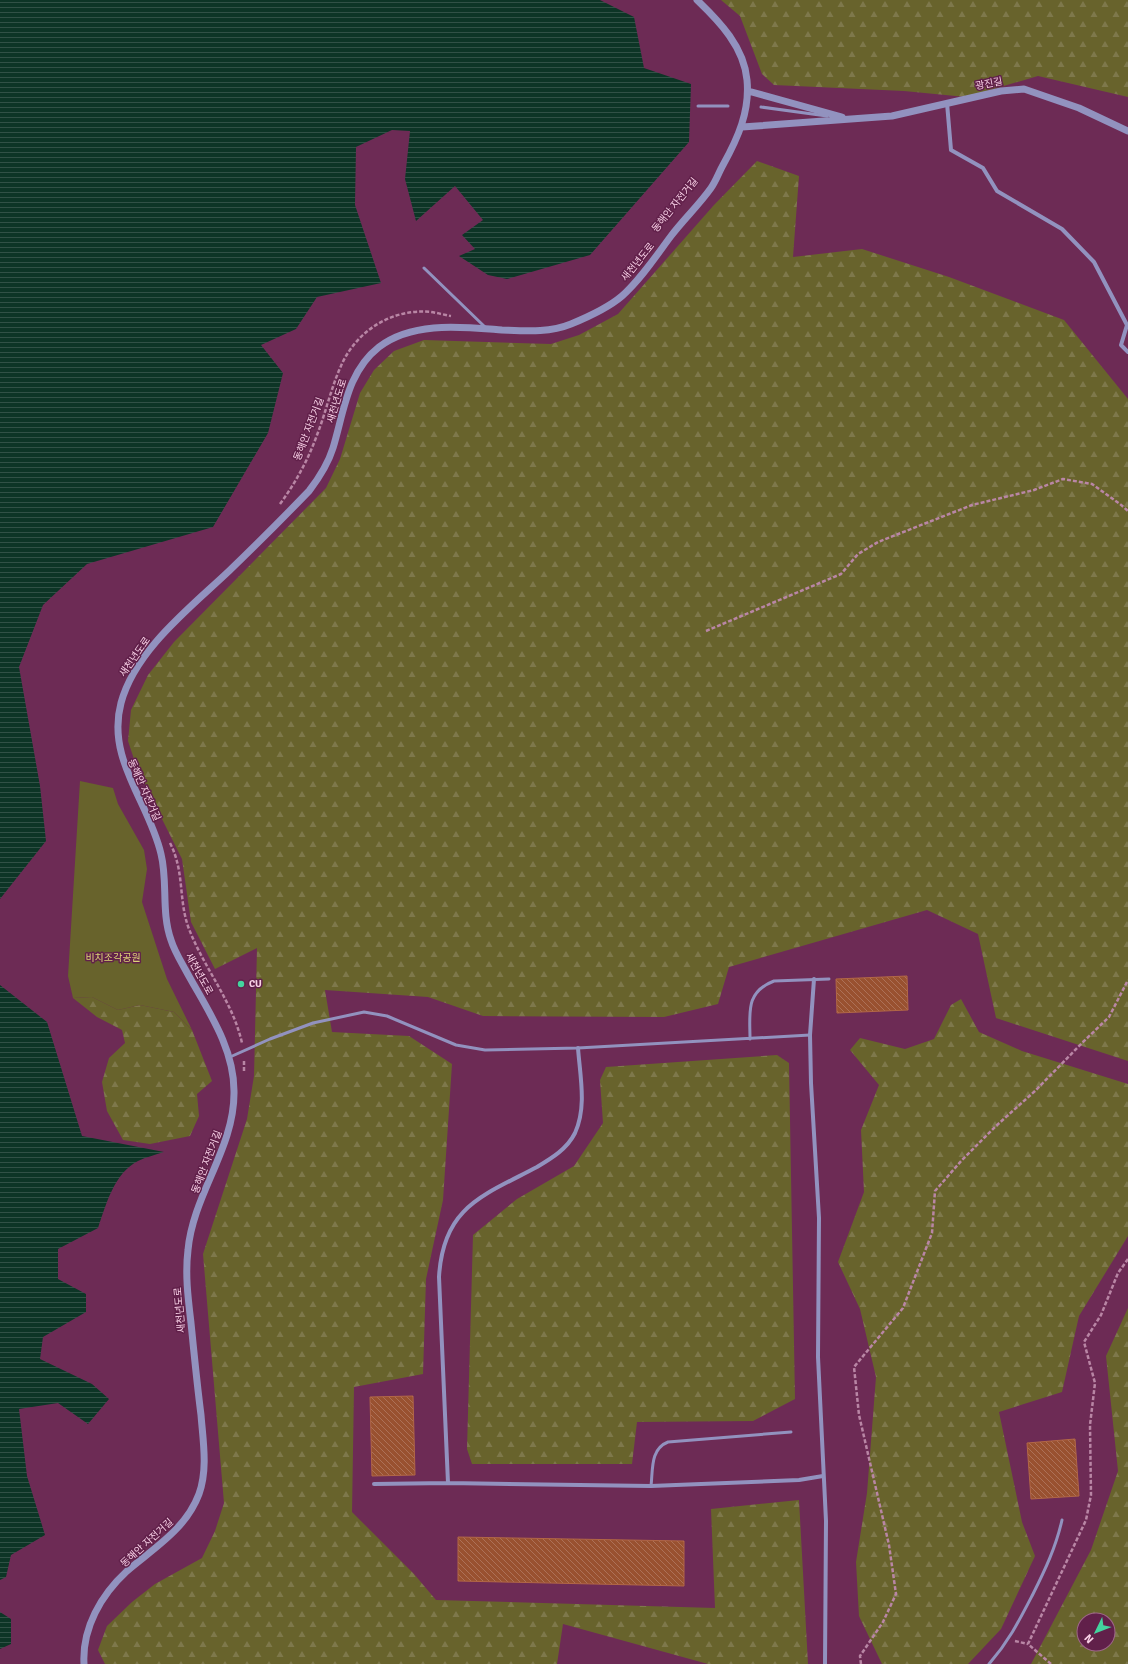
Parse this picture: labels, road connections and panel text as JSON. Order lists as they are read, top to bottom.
{
  "streets": {
    "street": ["광진길", "새천년도로"],
    "path": ["동해안 자전거길"]
  },
  "crossings": [
    ["광진길", "새천년도로"]
  ],
  "parks": ["비치조각공원"],
  "places": ["CU"],
  "north": "bottom left"
}
